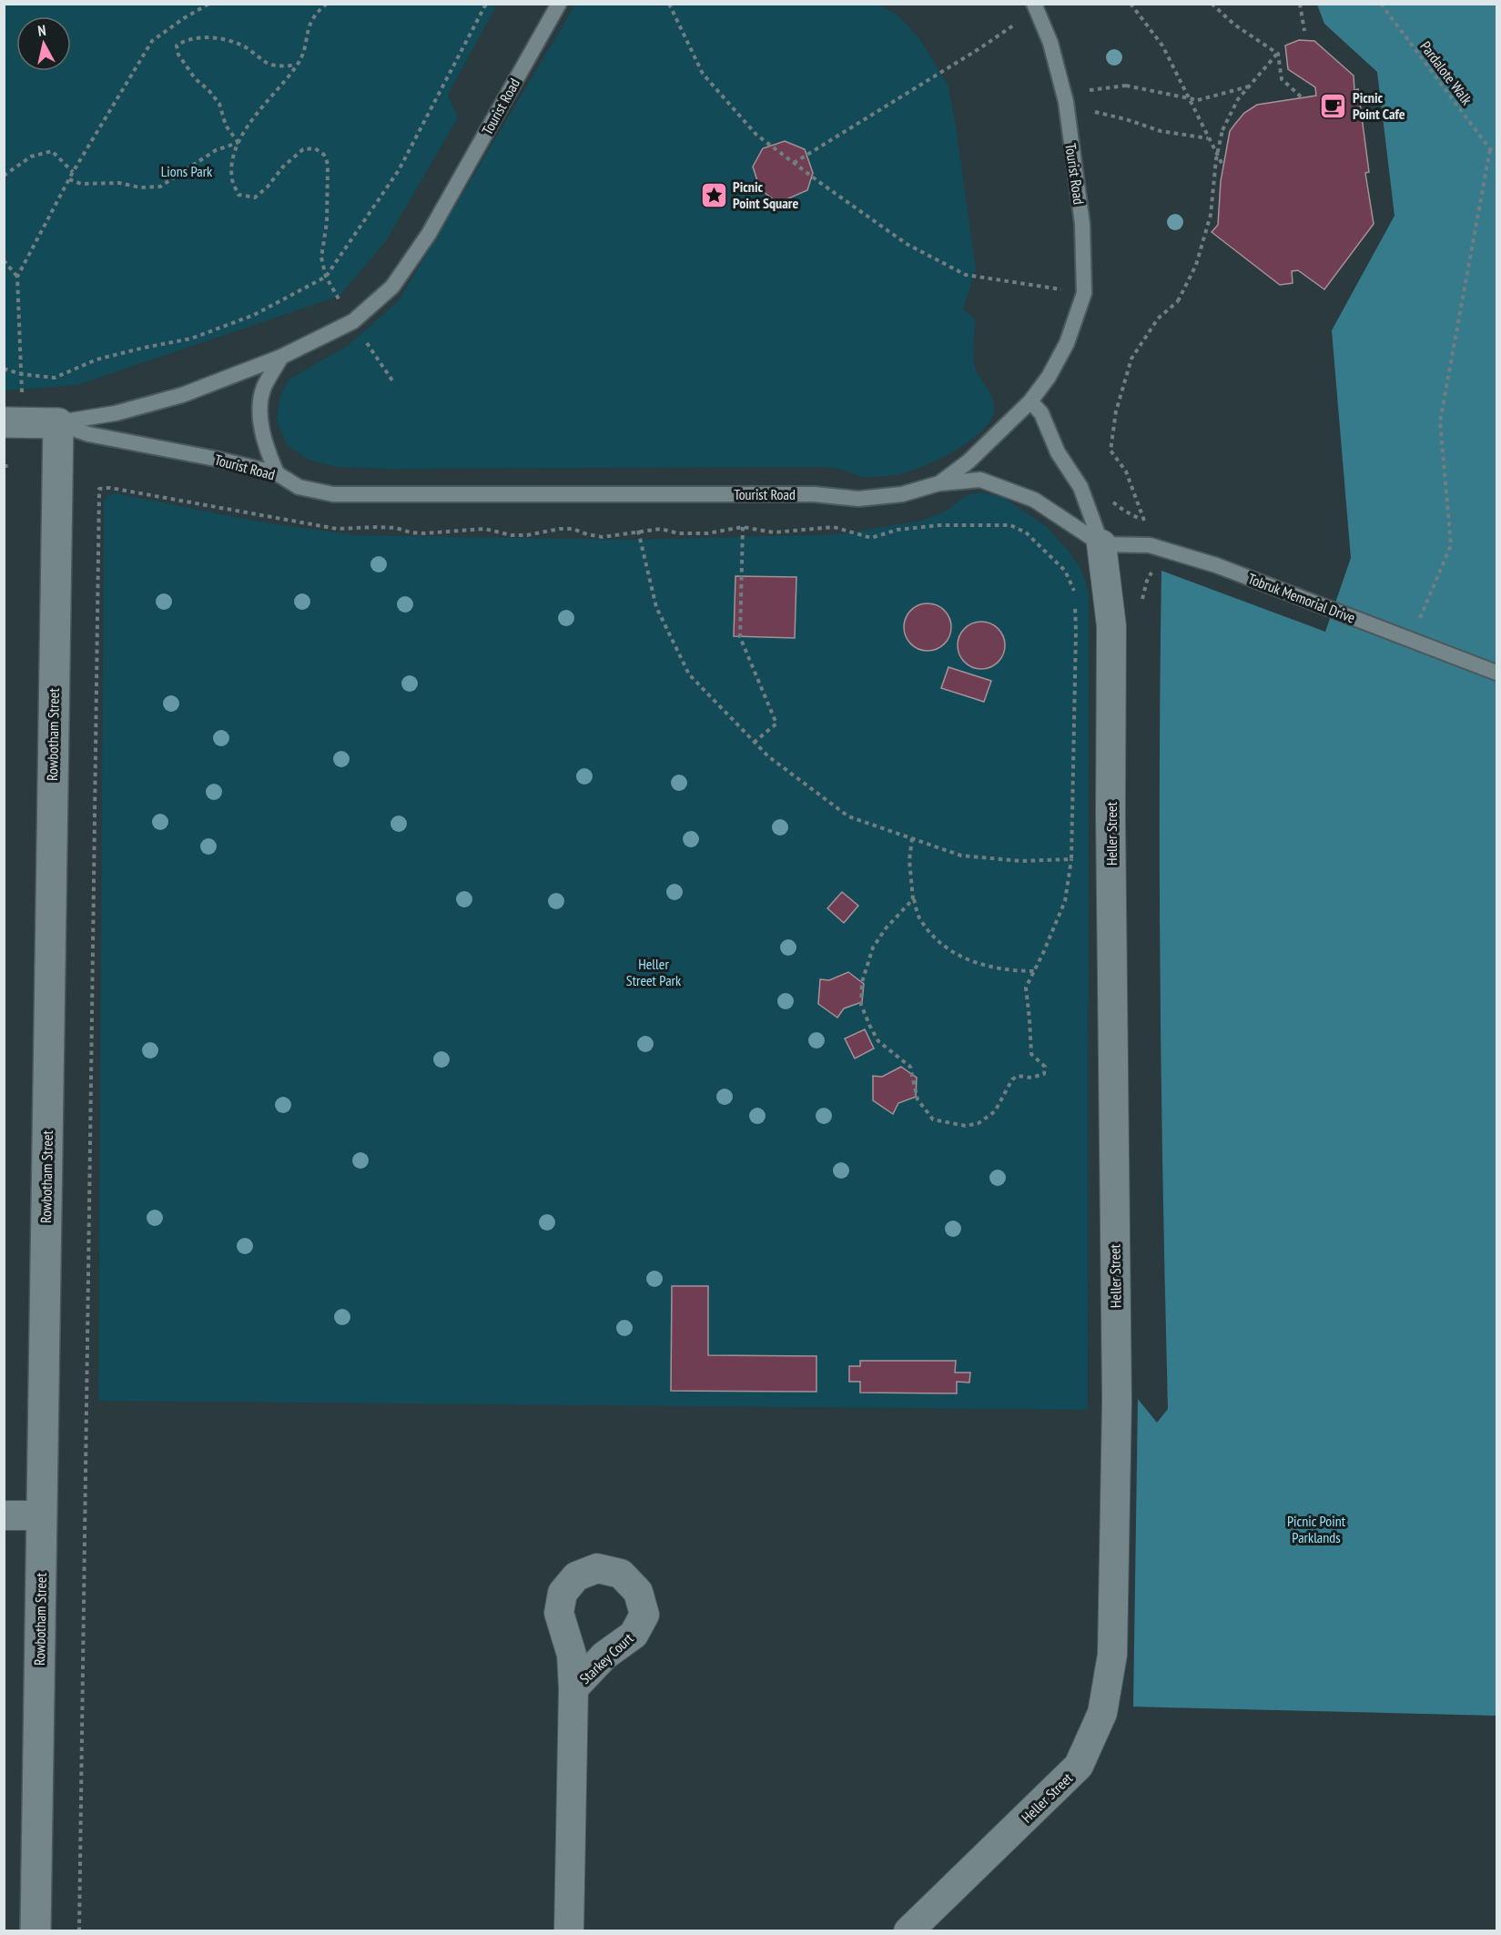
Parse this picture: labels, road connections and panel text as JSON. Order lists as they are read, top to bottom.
{
  "streets": {
    "street": [
      "Tourist Road",
      "Rowbotham Street",
      "Heller Street",
      "Starkey Court"
    ],
    "lane": ["Tobruk Memorial Drive"],
    "path": ["Pardalote Walk"]
  },
  "crossings": [
    ["Tourist Road", "Rowbotham Street"],
    ["Tourist Road", "Heller Street"],
    ["Tobruk Memorial Drive", "Heller Street"]
  ],
  "parks": ["Lions Park", "Heller Street Park", "Picnic Point Parklands"],
  "places": {
    "cafe": ["Picnic Point Cafe"],
    "place": ["Picnic Point Square"]
  },
  "north": "top"
}
